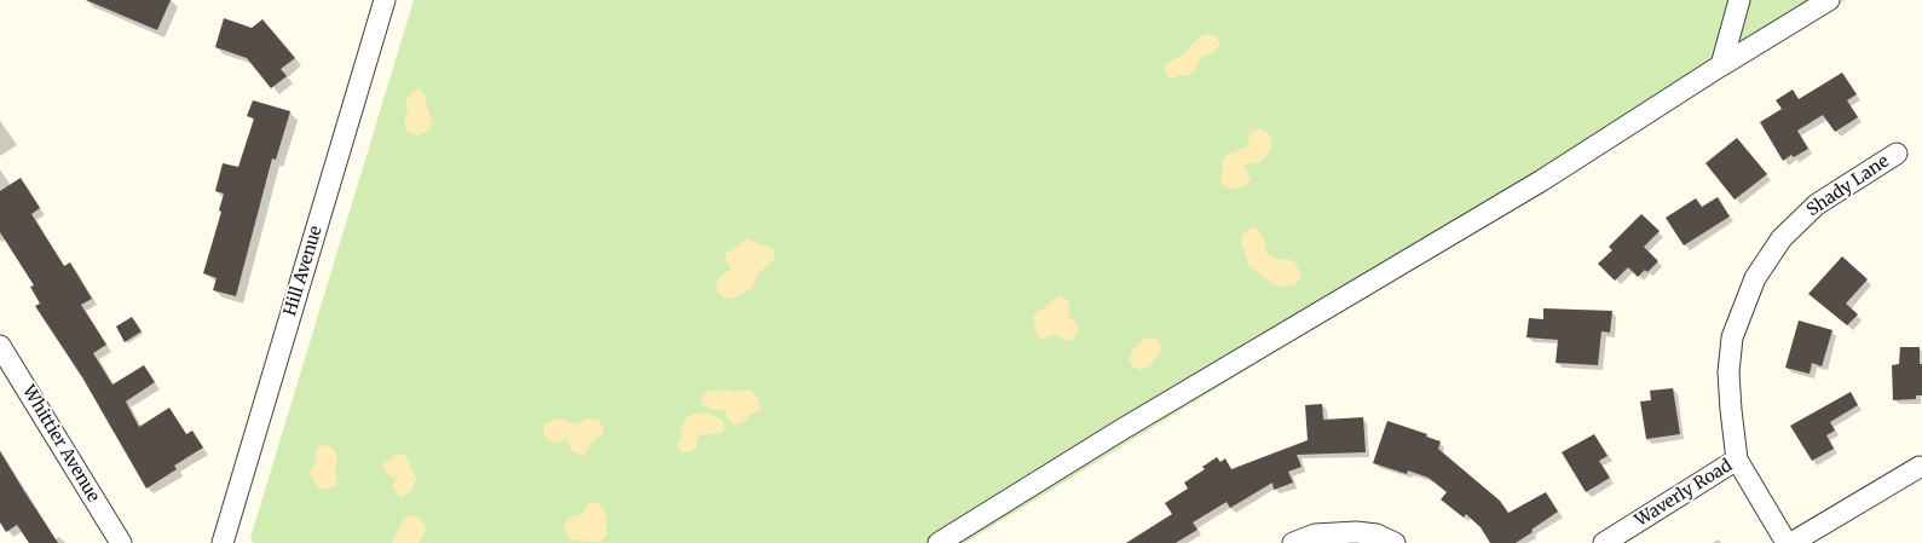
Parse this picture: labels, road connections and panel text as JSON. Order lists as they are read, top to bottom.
{
  "streets": {
    "street": [
      "Shady Lane",
      "Hill Avenue",
      "Whittier Avenue",
      "Waverly Road"
    ]
  },
  "crossings": [
    ["Shady Lane", "Waverly Road"]
  ]
}
